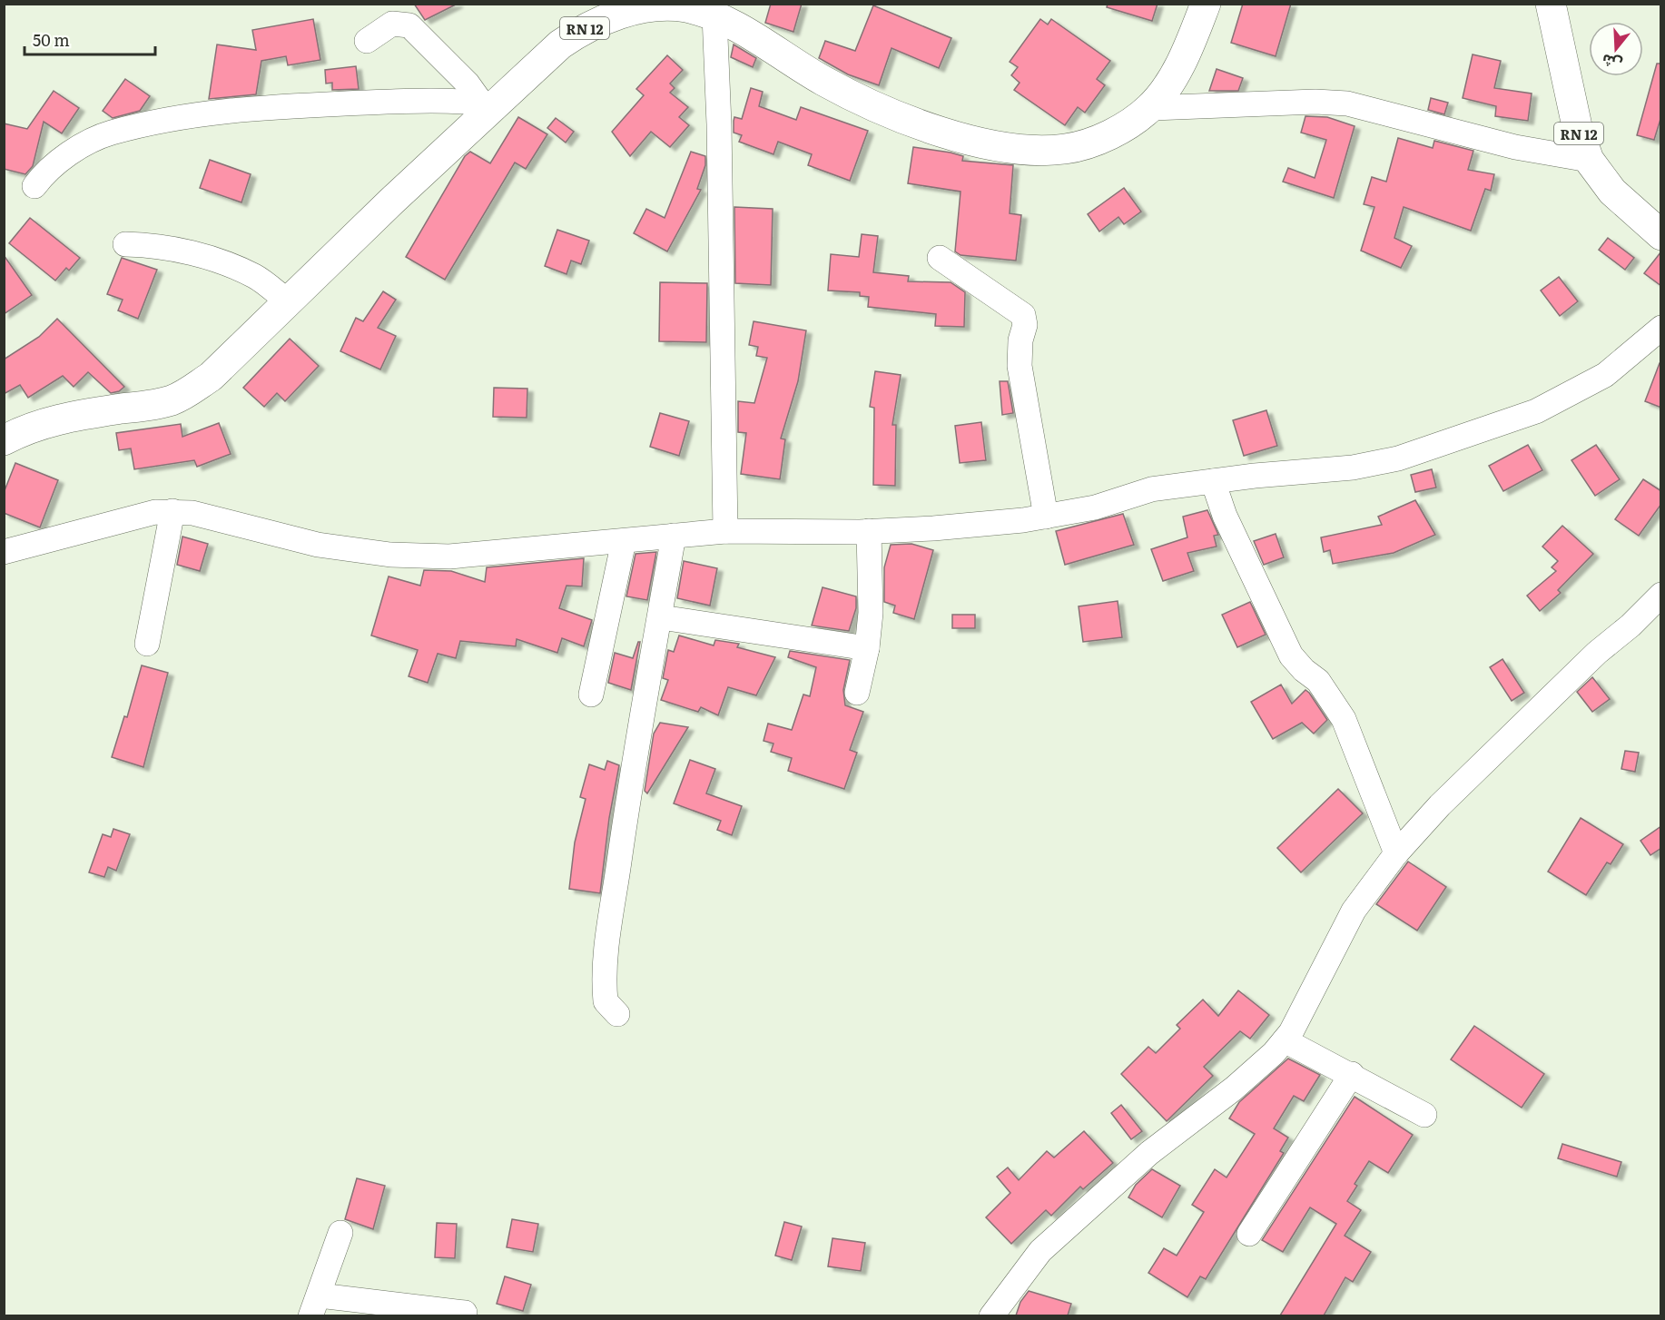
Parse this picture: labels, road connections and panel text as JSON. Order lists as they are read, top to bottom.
{
  "streets": {
    "main road": ["RN 12"]
  },
  "scale_bar": "50 m",
  "north": "bottom"
}
